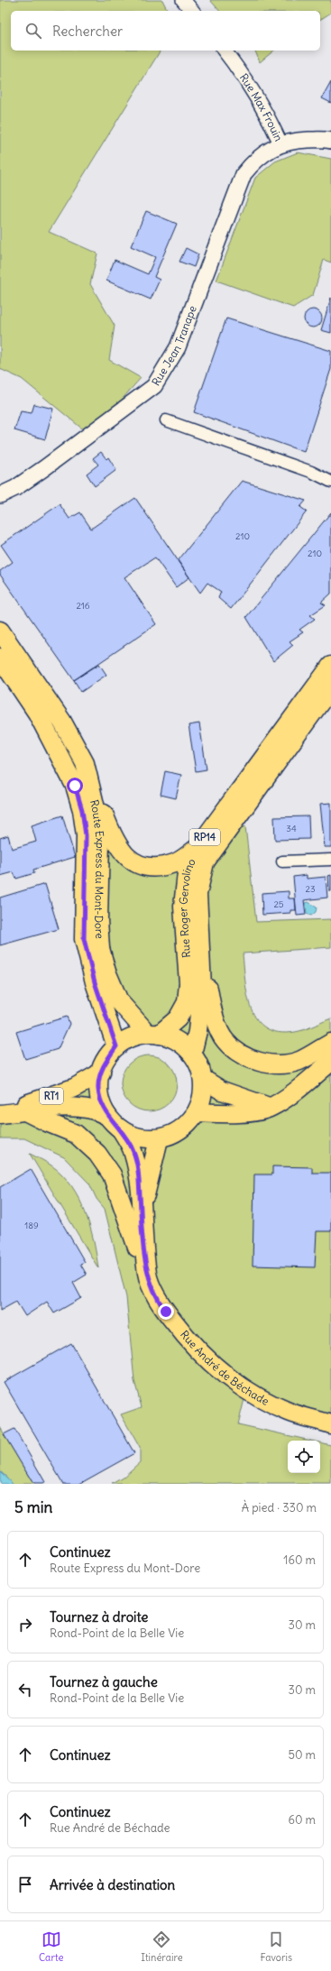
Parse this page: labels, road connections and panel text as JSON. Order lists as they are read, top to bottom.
{
  "streets": {
    "main road": [
      "Rue Max Frouin",
      "Rue Jean Tranape",
      "RP14",
      "Route Express du Mont-Dore",
      "Rue Roger Gervolino",
      "RT1",
      "Rue André de Béchade"
    ]
  },
  "crossings": [
    ["Rue Max Frouin", "Rue Jean Tranape"],
    ["Route Express du Mont-Dore", "Rue Roger Gervolino"],
    ["Route Express du Mont-Dore", "RT1"],
    ["Route Express du Mont-Dore", "Rue André de Béchade"],
    ["Rue Roger Gervolino", "RT1"],
    ["Rue Roger Gervolino", "Rue André de Béchade"],
    ["RT1", "Rue André de Béchade"]
  ],
  "house_numbers": [
    "210",
    "210",
    "216",
    "34",
    "23",
    "25",
    "189"
  ],
  "page": {
    "search": "Rechercher",
    "heading": ["5 min", "À pied · 330 m"],
    "list": [
      ["Continuez", "Route Express du Mont-Dore", "160 m"],
      ["Tournez à droite", "Rond-Point de la Belle Vie", "30 m"],
      ["Tournez à gauche", "Rond-Point de la Belle Vie", "30 m"],
      ["Continuez", "50 m"],
      ["Continuez", "Rue André de Béchade", "60 m"],
      "Arrivée à destination"
    ],
    "nav": ["Carte", "Itinéraire", "Favoris"]
  }
}
